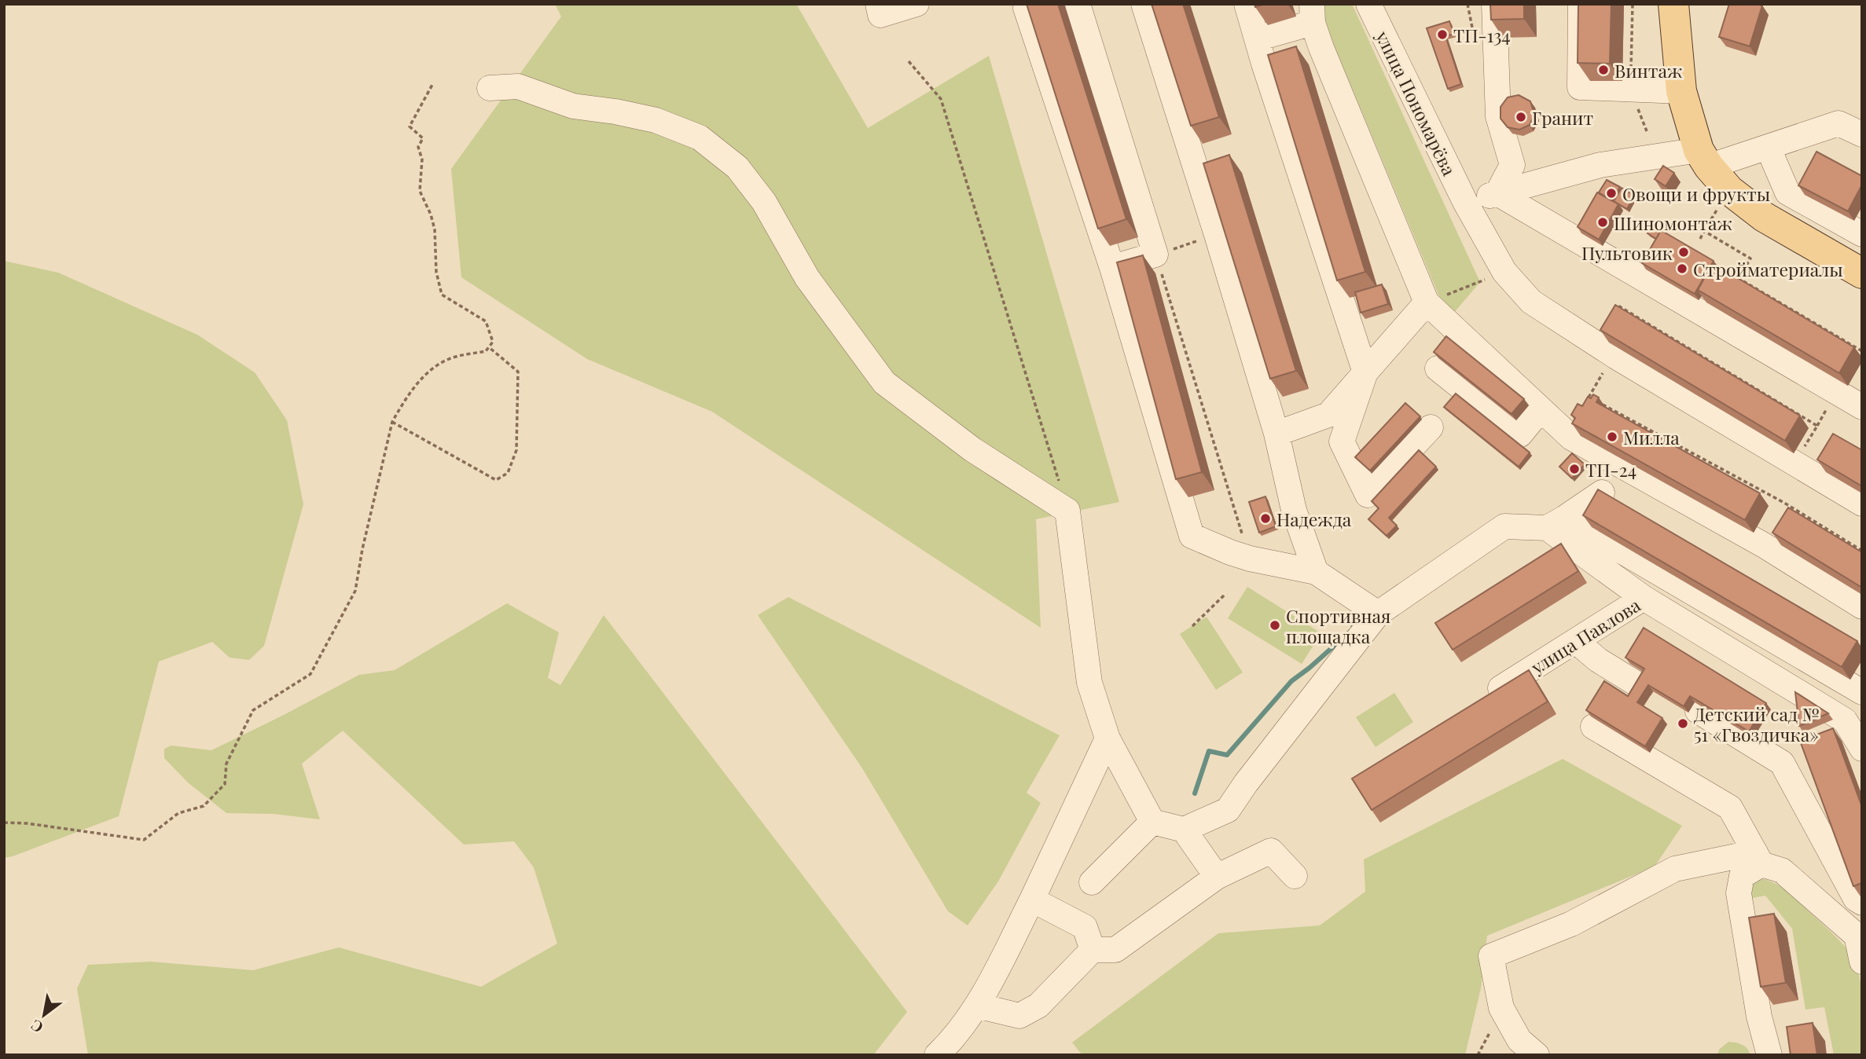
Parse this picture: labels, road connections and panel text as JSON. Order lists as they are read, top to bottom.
{
  "streets": {
    "street": ["улица Пономарёва", "улица Павлова"]
  },
  "places": [
    "ТП-134",
    "Винтаж",
    "Гранит",
    "Овощи и фрукты",
    "Шиномонтаж",
    "Пультовик",
    "Стройматериалы",
    "Милла",
    "ТП-24",
    "Надежда",
    "Спортивная площадка",
    "Детский сад № 51 «Гвоздичка»"
  ],
  "north": "bottom left"
}
